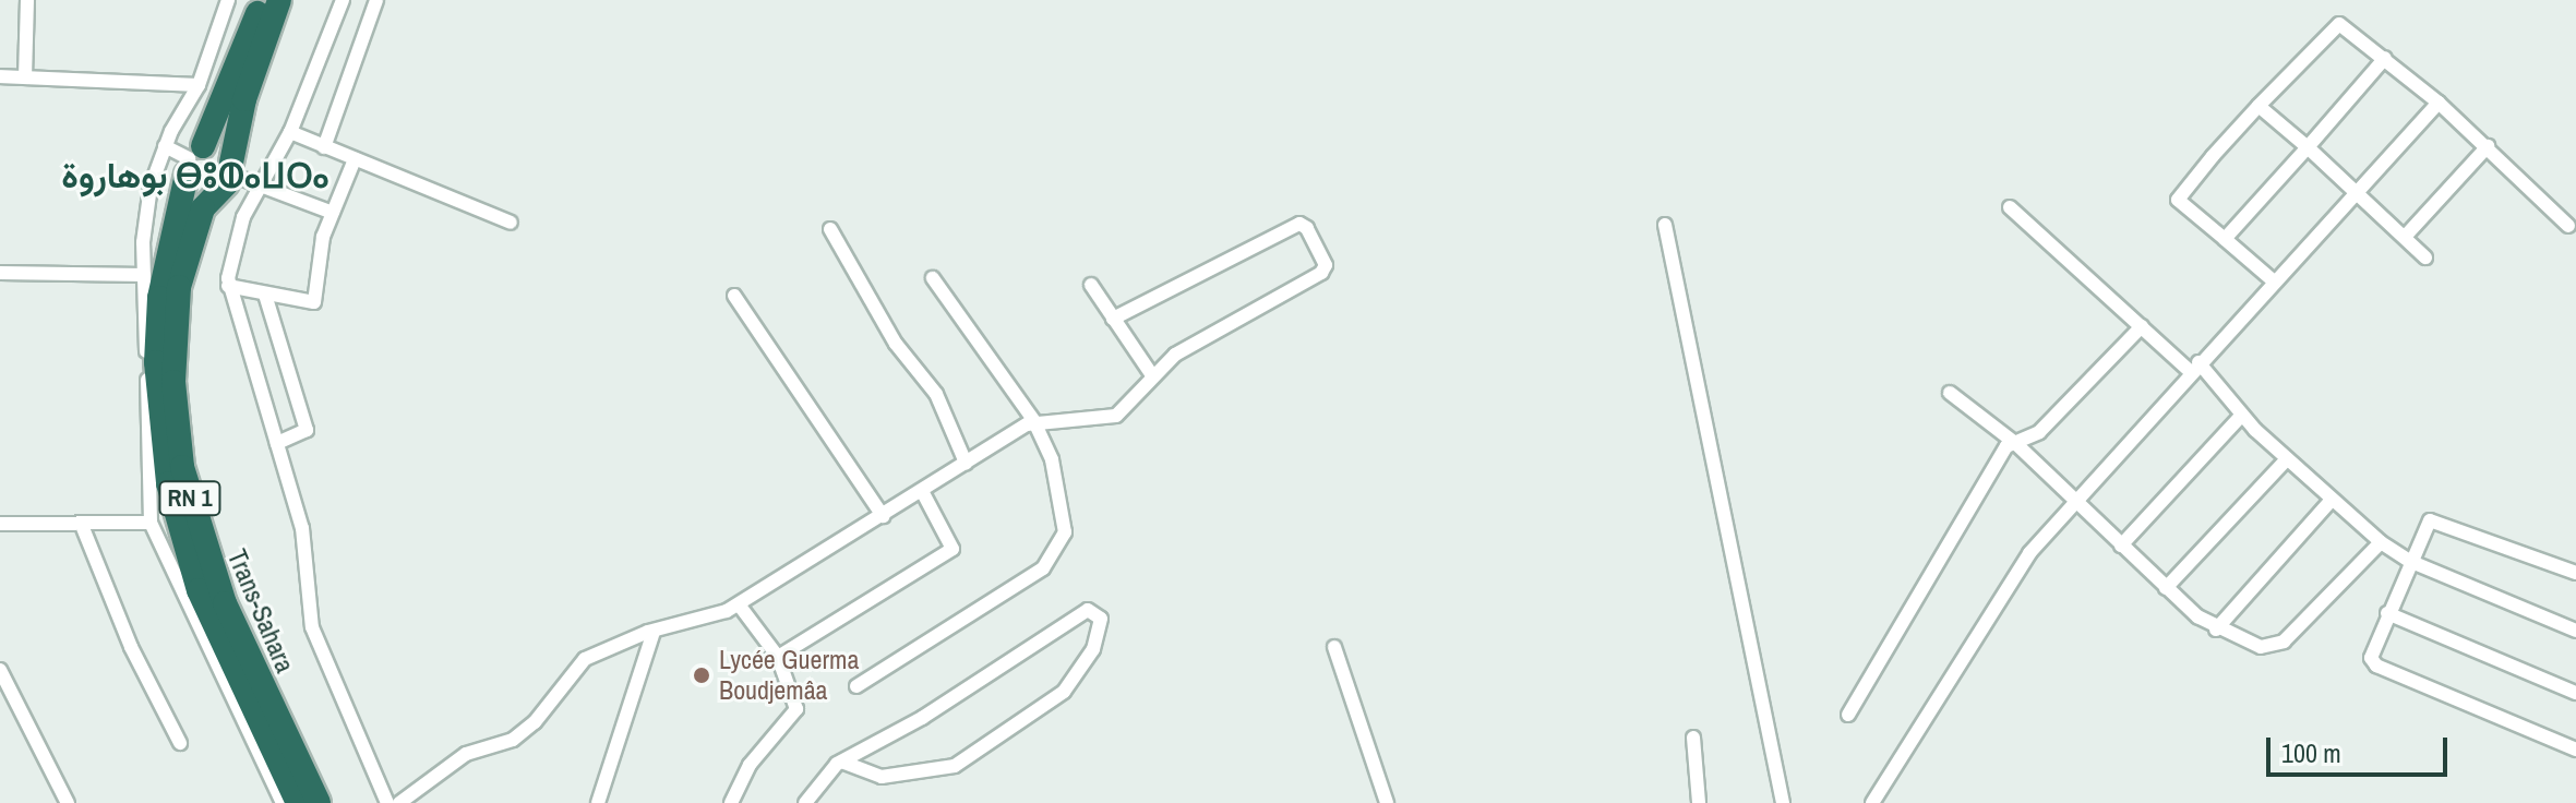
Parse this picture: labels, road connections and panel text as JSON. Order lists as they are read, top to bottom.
{
  "streets": {
    "highway": ["RN 1", "Trans-Sahara"]
  },
  "districts": ["بوهاروة ⴱⵓⵀⴰⵡⵔⴰ"],
  "places": ["Lycée Guerma Boudjemâa"],
  "scale_bar": "100 m"
}
